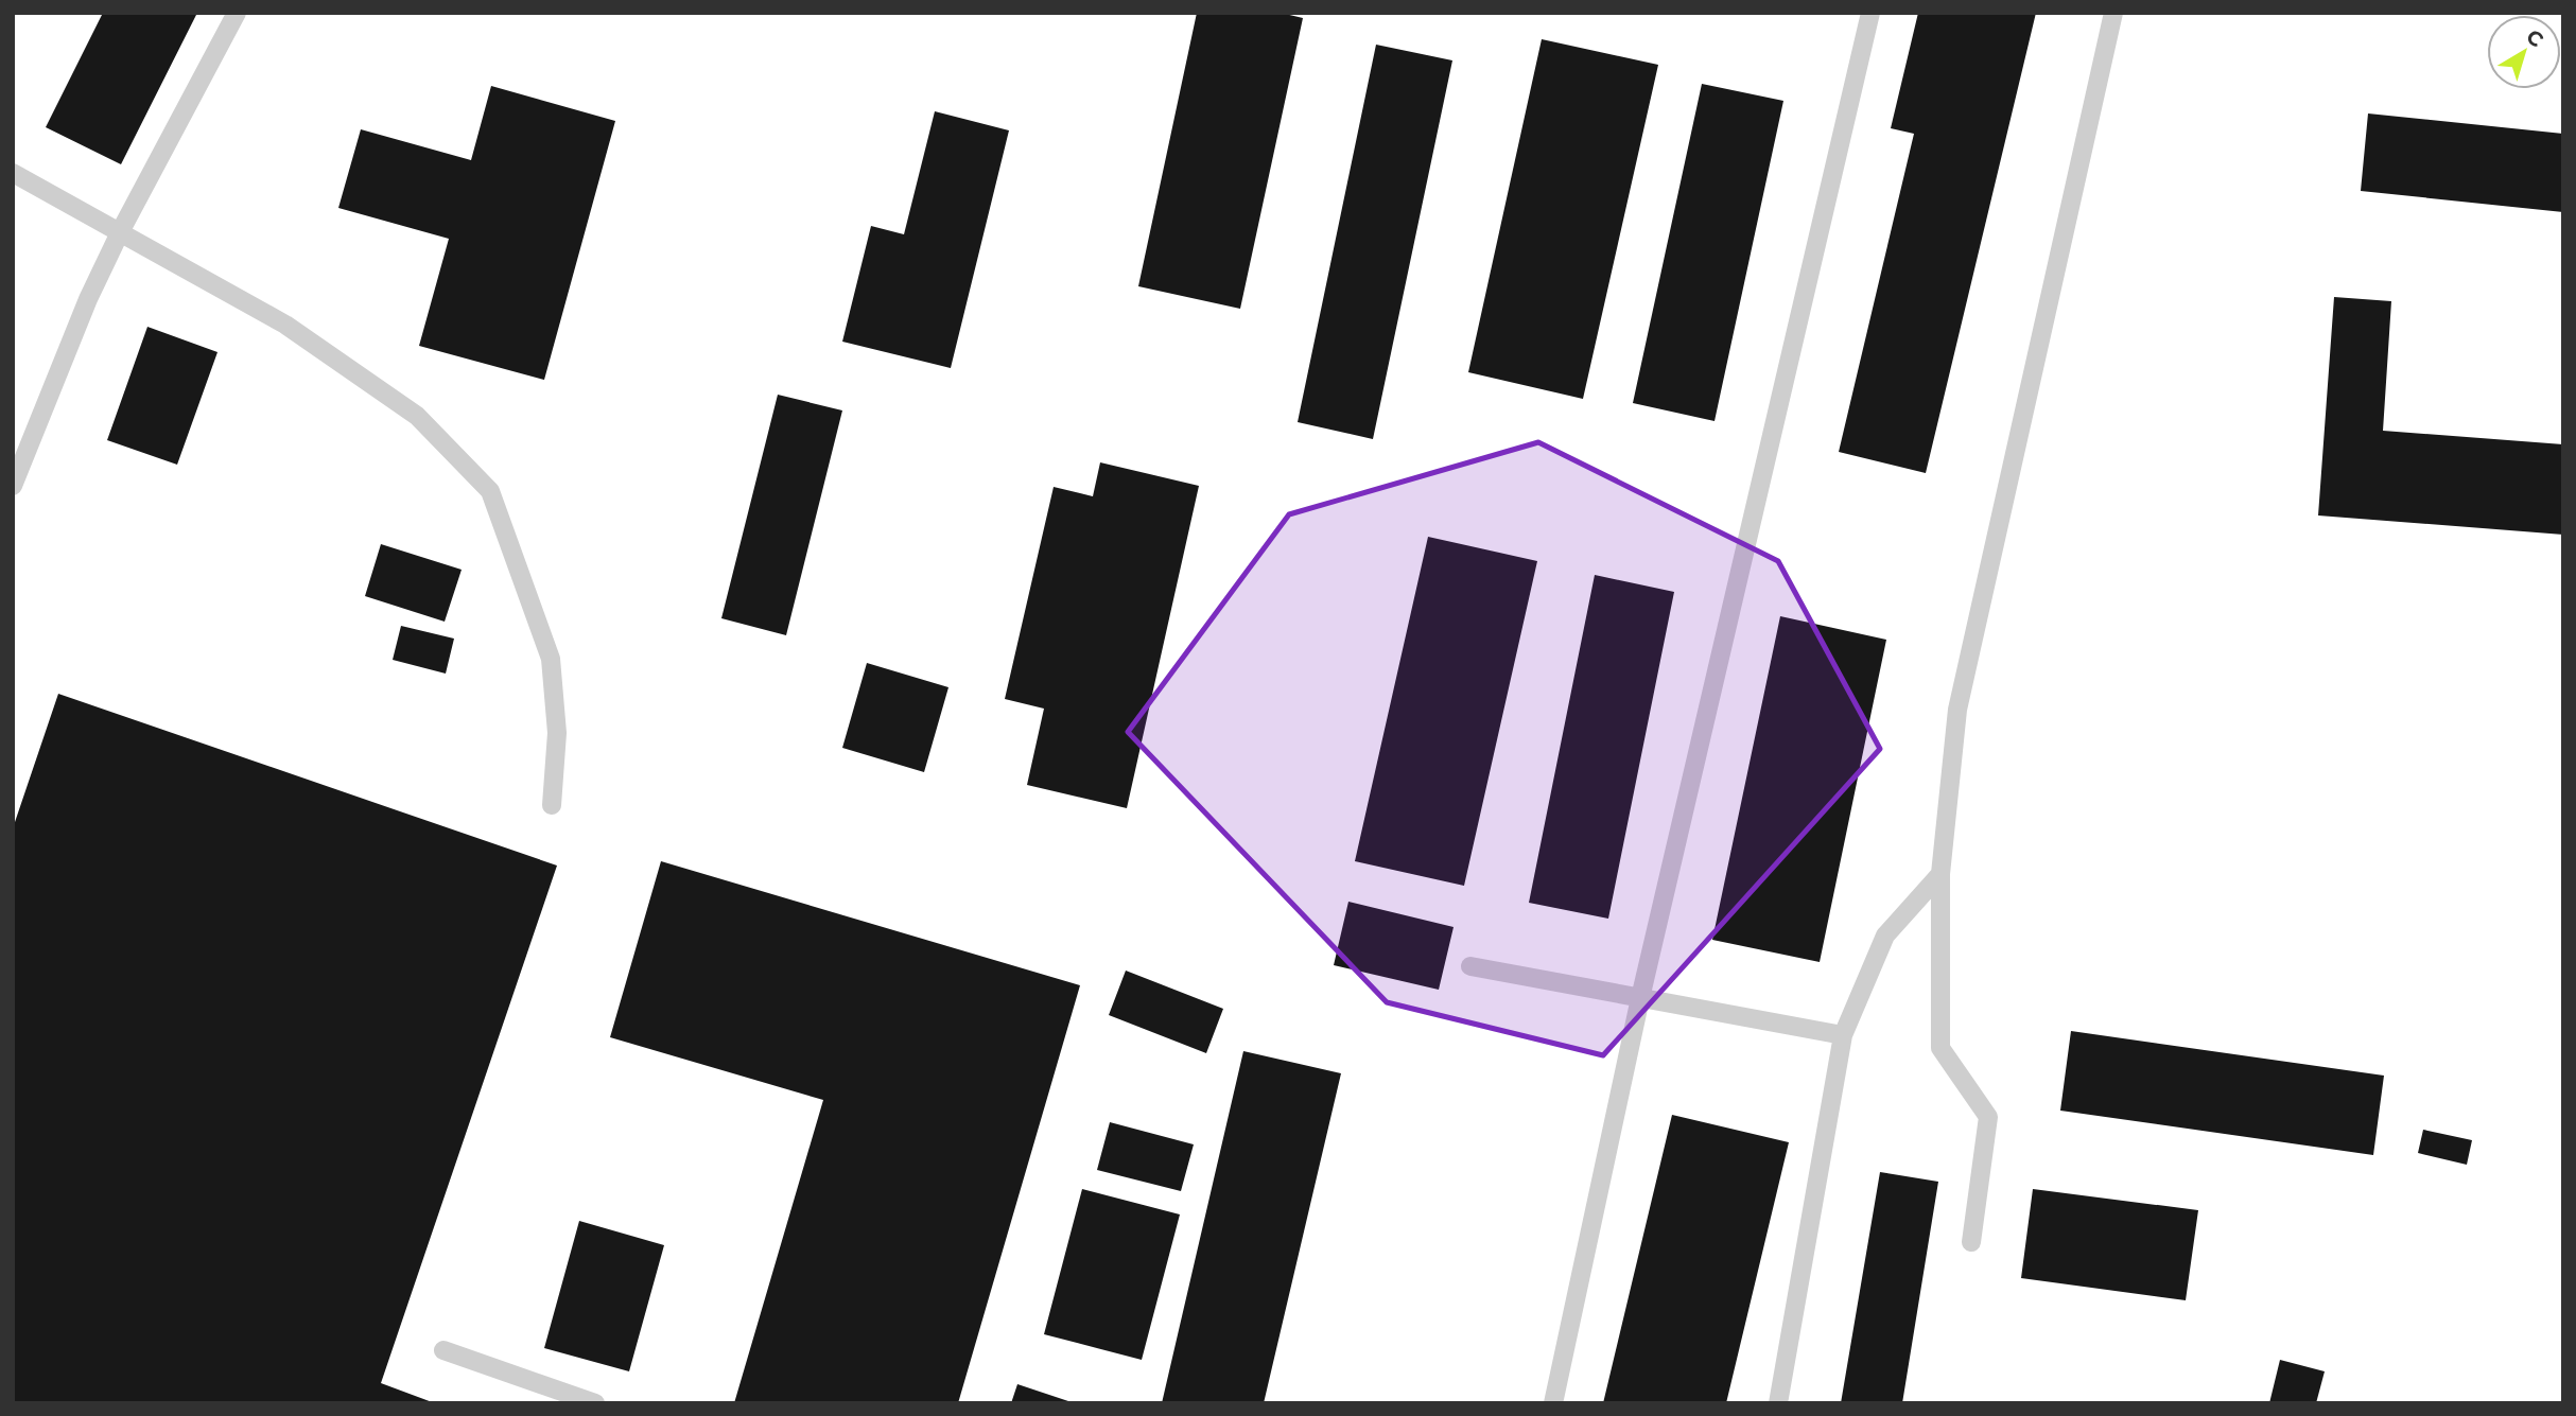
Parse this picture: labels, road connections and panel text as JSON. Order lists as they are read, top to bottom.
{
  "north": "top right"
}
